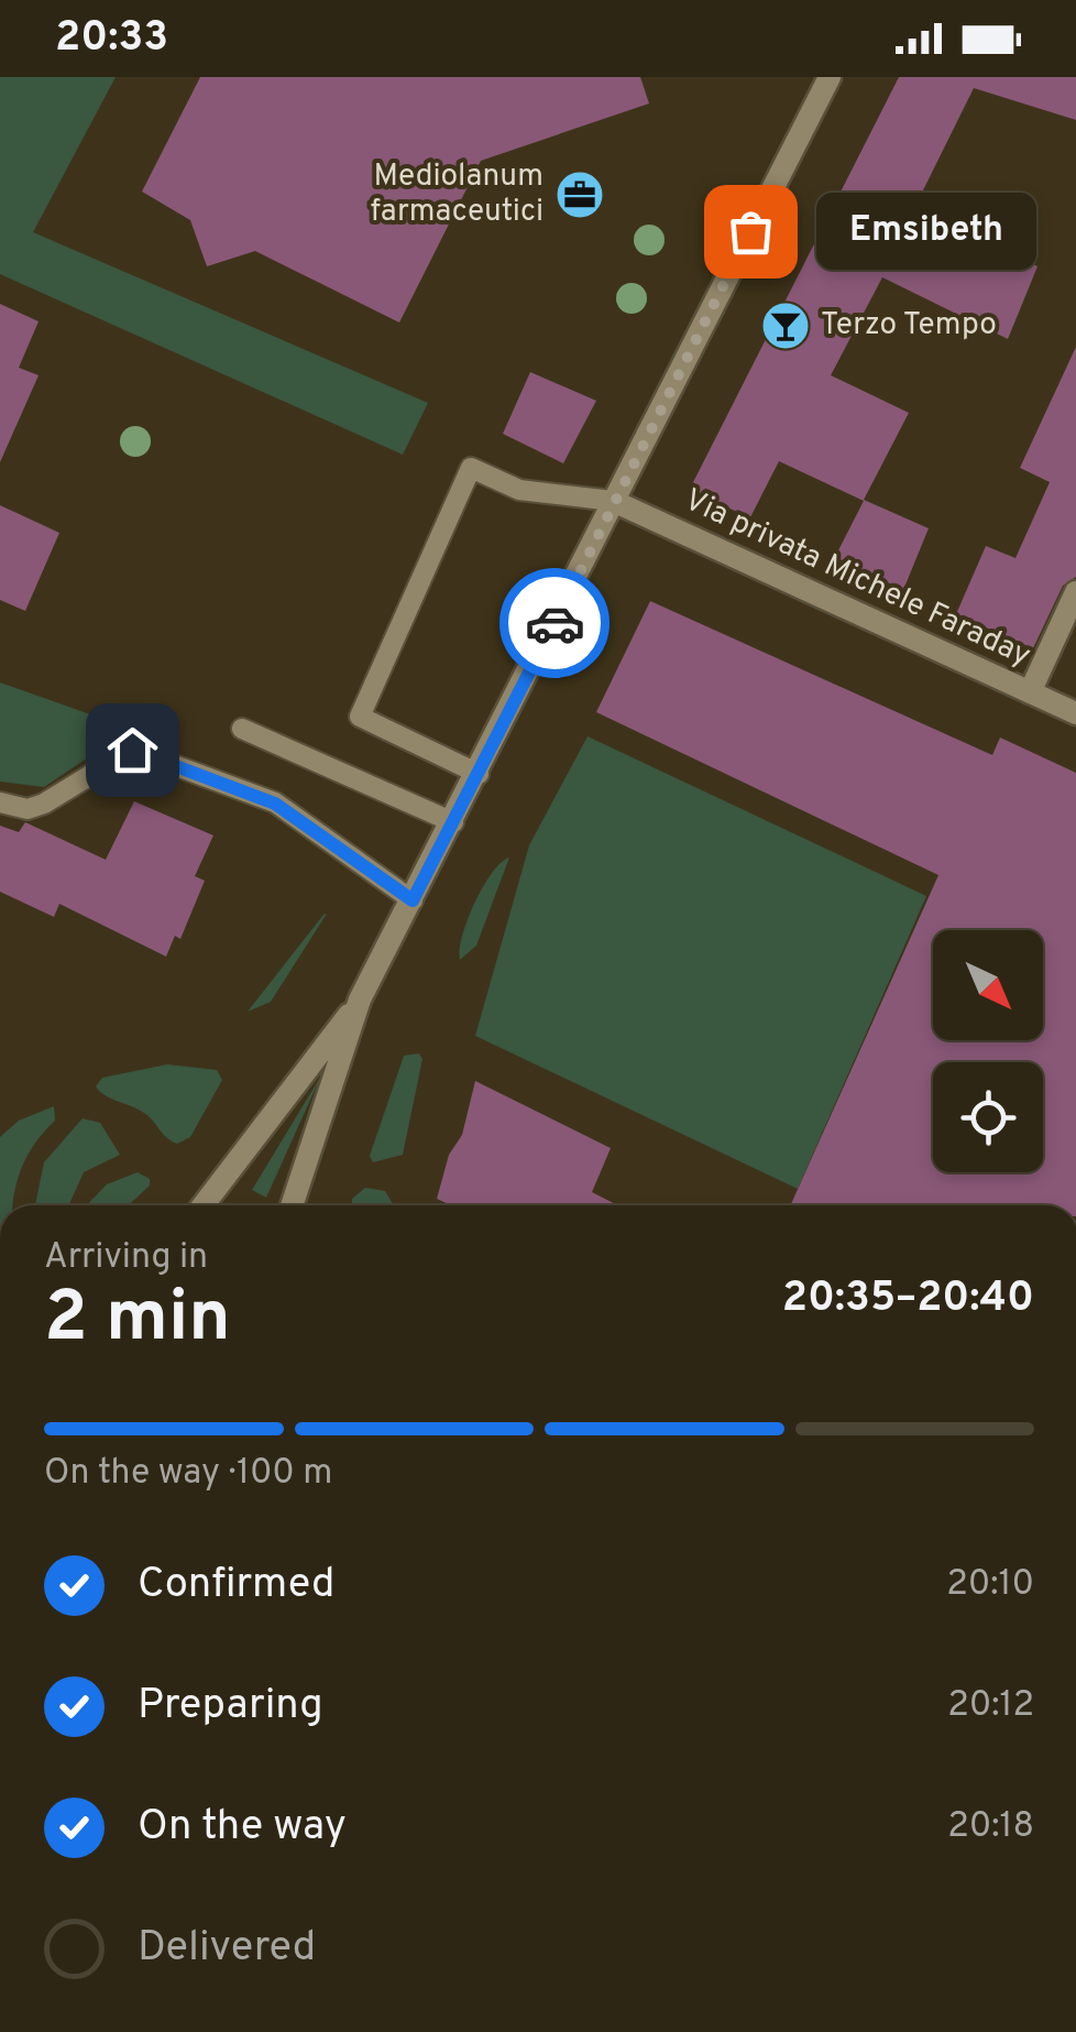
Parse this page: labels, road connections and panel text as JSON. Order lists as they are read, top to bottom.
{
  "streets": {
    "street": ["Via privata Michele Faraday"]
  },
  "places": {
    "office": ["Mediolanum farmaceutici"],
    "other": ["Emsibeth"],
    "bar": ["Terzo Tempo"]
  },
  "north": "bottom right",
  "page": {
    "status": "20:33",
    "bubble": "Emsibeth",
    "heading": ["2 min", "Arriving in", "20:35–20:40"],
    "bar": "On the way · 100 m",
    "list": [
      ["Confirmed", "20:10"],
      ["Preparing", "20:12"],
      ["On the way", "20:18"],
      "Delivered"
    ]
  }
}
